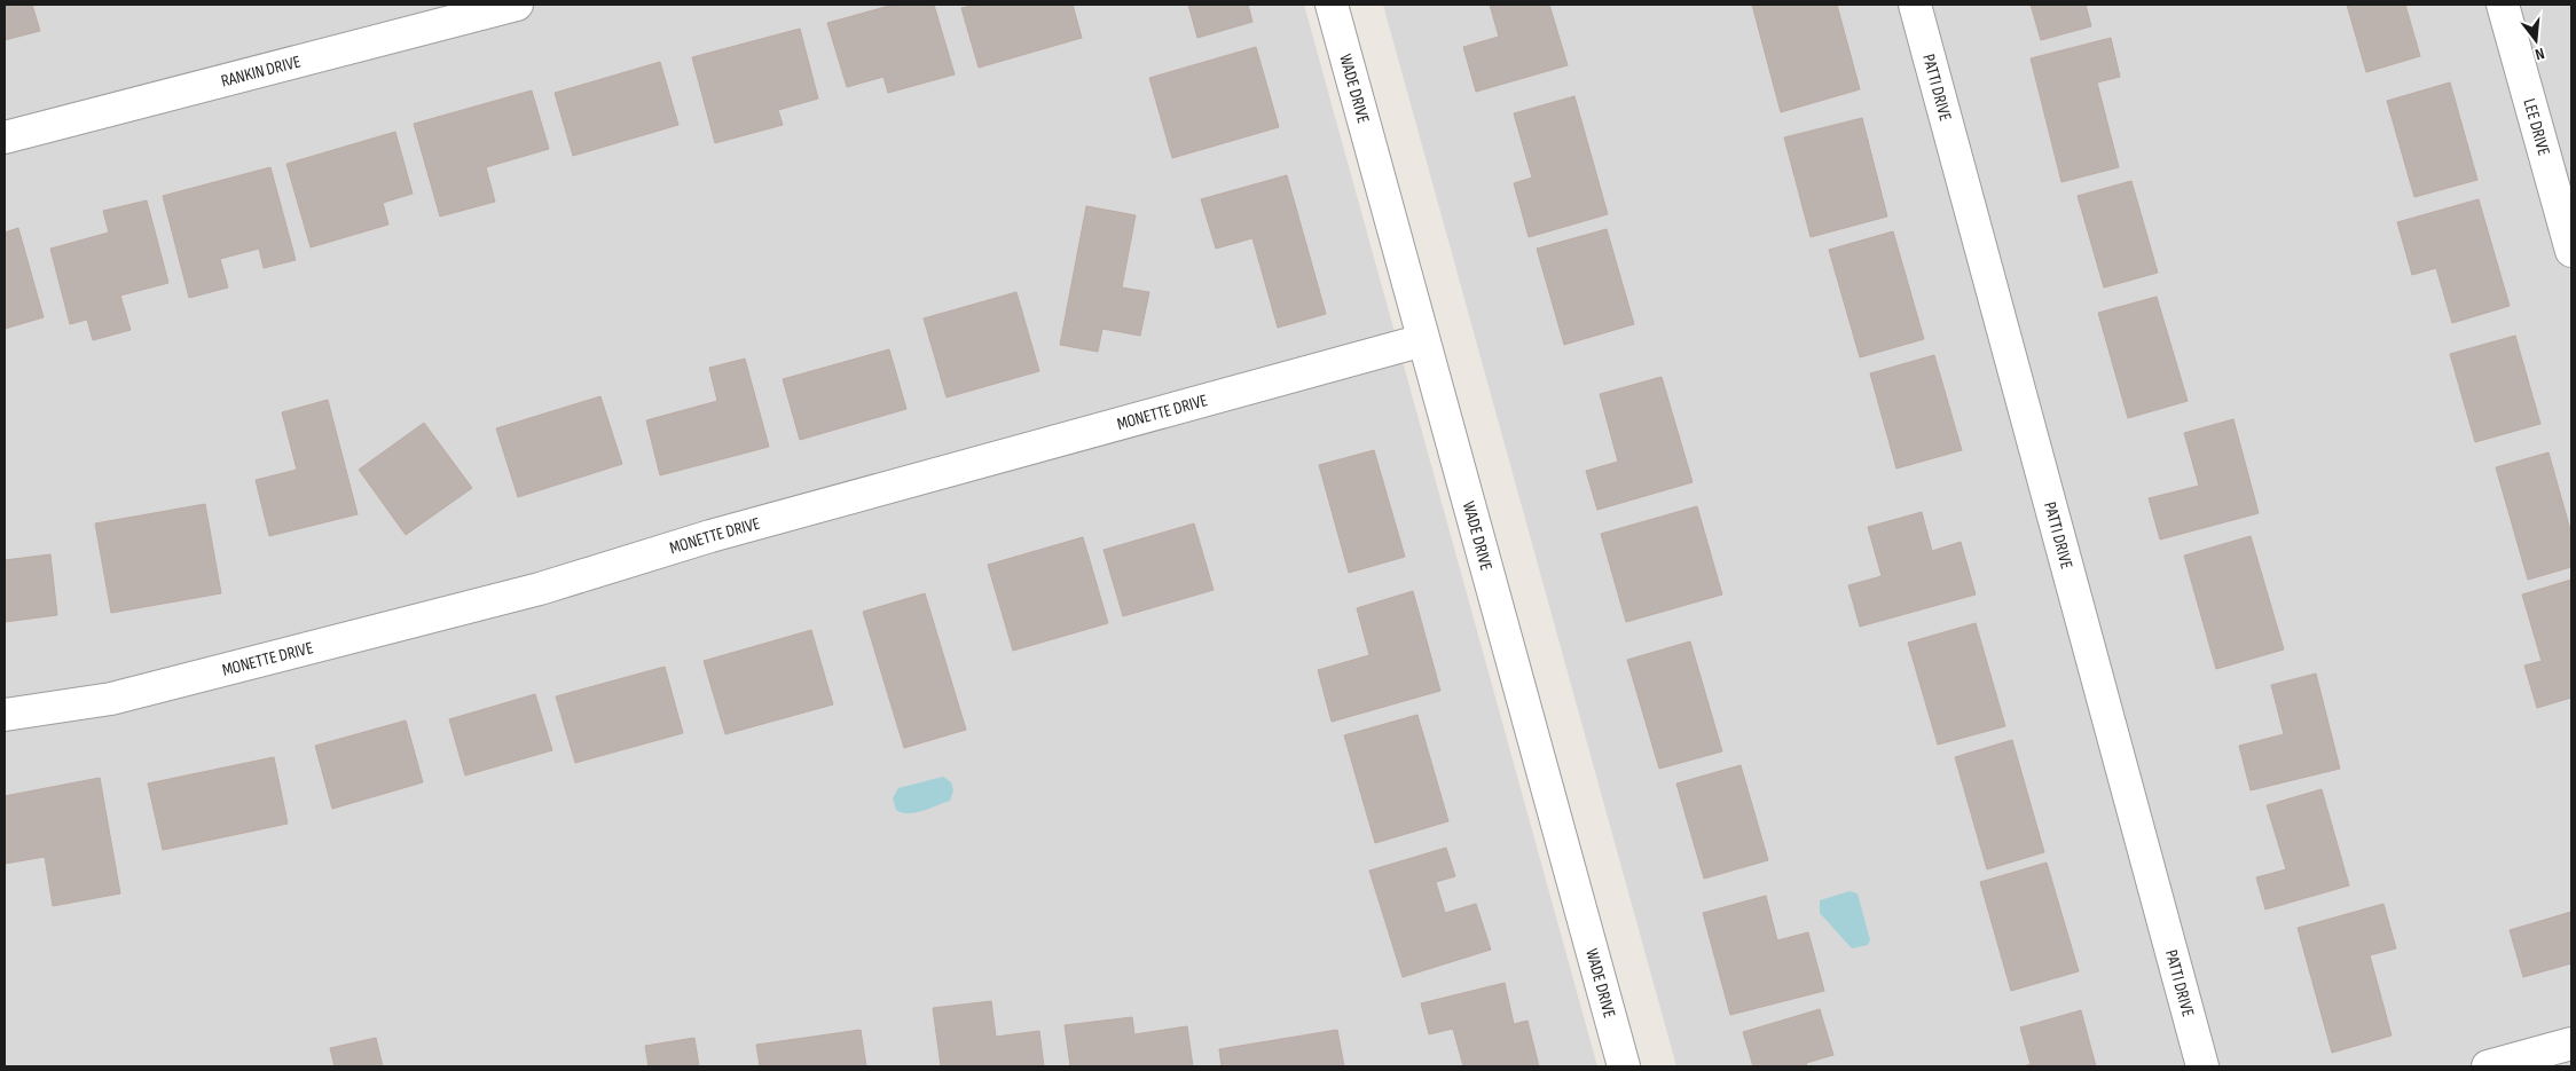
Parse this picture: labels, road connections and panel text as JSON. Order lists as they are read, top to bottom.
{
  "streets": {
    "street": [
      "RANKIN DRIVE",
      "PATTI DRIVE",
      "WADE DRIVE",
      "LEE DRIVE",
      "MONETTE DRIVE"
    ]
  },
  "crossings": [
    ["WADE DRIVE", "MONETTE DRIVE"]
  ],
  "north": "bottom"
}
